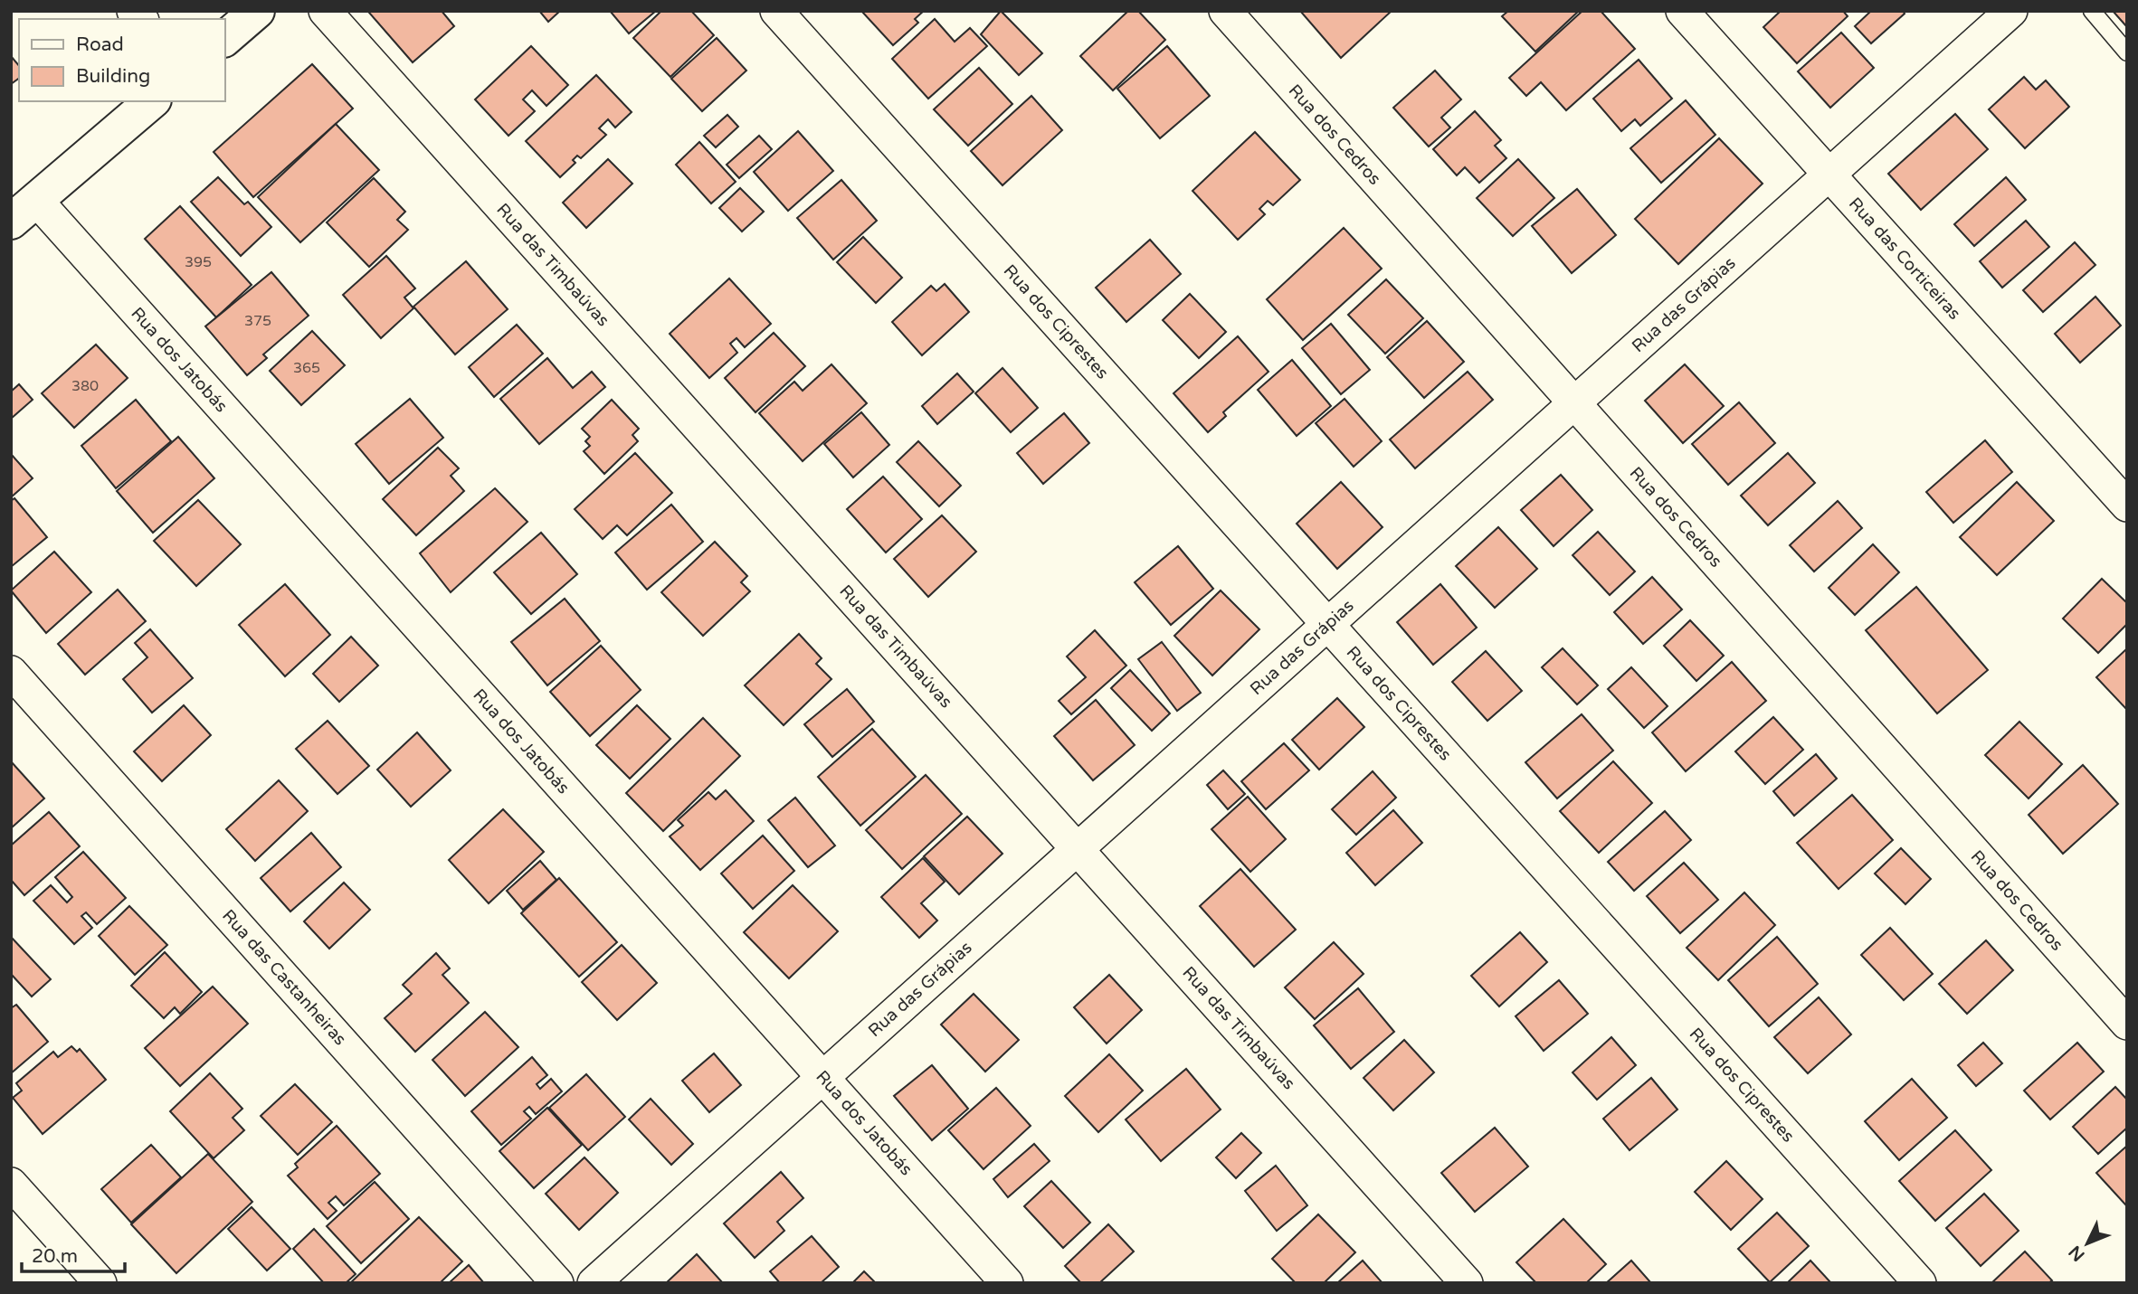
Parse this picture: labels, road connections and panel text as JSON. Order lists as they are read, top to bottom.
{
  "streets": {
    "street": [
      "Rua dos Cedros",
      "Rua das Corticeiras",
      "Rua das Timbaúvas",
      "Rua das Grápias",
      "Rua dos Ciprestes",
      "Rua dos Jatobás",
      "Rua das Castanheiras"
    ]
  },
  "crossings": [
    ["Rua dos Cedros", "Rua das Grápias"],
    ["Rua das Corticeiras", "Rua das Grápias"],
    ["Rua das Timbaúvas", "Rua das Grápias"],
    ["Rua das Grápias", "Rua dos Ciprestes"],
    ["Rua das Grápias", "Rua dos Jatobás"]
  ],
  "house_numbers": [
    "395",
    "375",
    "365",
    "380"
  ],
  "legend": ["Road", "Building"],
  "scale_bar": "20 m",
  "north": "bottom left"
}
